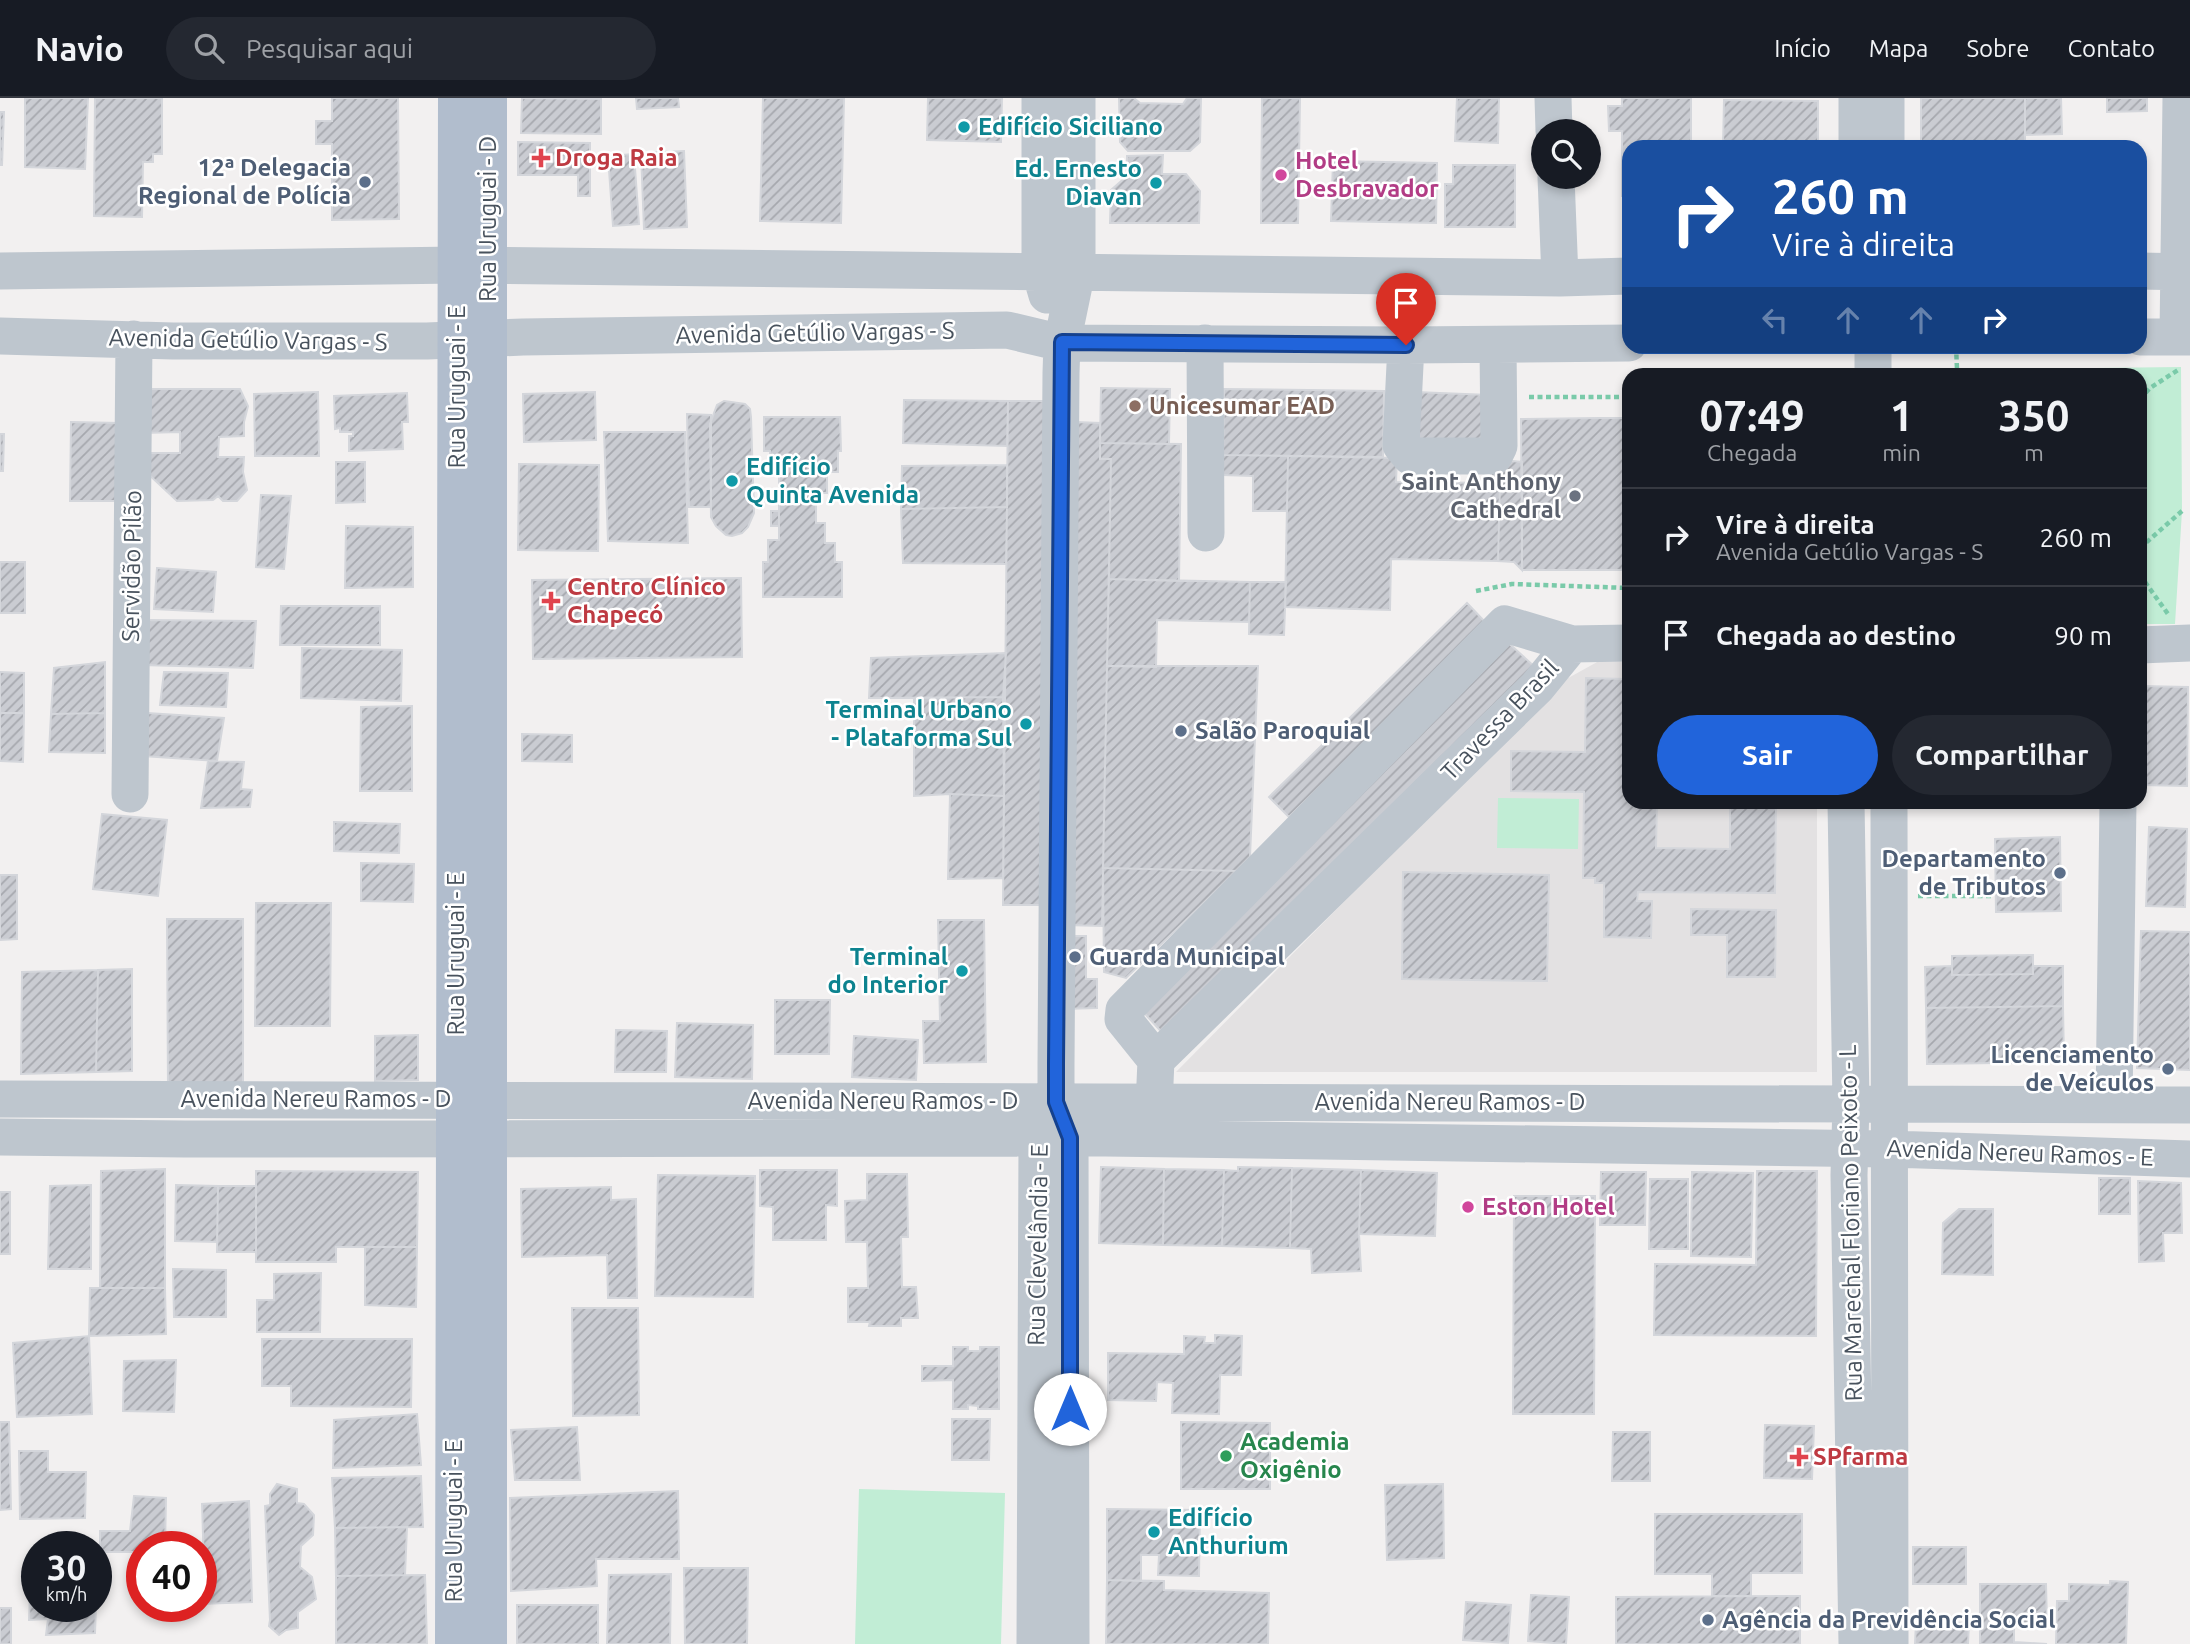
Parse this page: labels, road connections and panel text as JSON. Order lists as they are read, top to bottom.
{
  "streets": {
    "main road": ["Rua Uruguai - D", "Rua Uruguai - E"],
    "street": [
      "Avenida Getúlio Vargas - S",
      "Servidão Pilão",
      "Travessa Brasil",
      "Avenida Nereu Ramos - D",
      "Avenida Nereu Ramos - E",
      "Rua Marechal Floriano Peixoto - L",
      "Rua Clevelândia - E"
    ]
  },
  "crossings": [
    ["Rua Uruguai - D", "Rua Uruguai - E"],
    ["Avenida Getúlio Vargas - S", "Rua Uruguai - E"],
    ["Avenida Getúlio Vargas - S", "Servidão Pilão"],
    ["Avenida Getúlio Vargas - S", "Rua Clevelândia - E"],
    ["Rua Uruguai - E", "Avenida Nereu Ramos - D"],
    ["Avenida Nereu Ramos - D", "Avenida Nereu Ramos - E"],
    ["Avenida Nereu Ramos - D", "Rua Marechal Floriano Peixoto - L"],
    ["Avenida Nereu Ramos - D", "Rua Clevelândia - E"],
    ["Avenida Nereu Ramos - E", "Rua Marechal Floriano Peixoto - L"]
  ],
  "places": {
    "other": [
      "Edifício Siciliano",
      "Hotel Desbravador",
      "12ª Delegacia Regional de Polícia",
      "Ed. Ernesto Diavan",
      "Unicesumar EAD",
      "Edifício Quinta Avenida",
      "Saint Anthony Cathedral",
      "Terminal Urbano - Plataforma Sul",
      "Salão Paroquial",
      "Departamento de Tributos",
      "Guarda Municipal",
      "Terminal do Interior",
      "Licenciamento de Veículos",
      "Eston Hotel",
      "Academia Oxigênio",
      "Edifício Anthurium",
      "Agência da Previdência Social"
    ],
    "health": ["Droga Raia", "Centro Clínico Chapecó", "SPfarma"]
  },
  "page": {
    "header": "Navio",
    "search": "Pesquisar aqui",
    "nav": [
      "Início",
      "Mapa",
      "Sobre",
      "Contato"
    ],
    "turn": ["260 m", "Vire à direita"],
    "eta": [
      "07:49",
      "Chegada",
      "1",
      "min",
      "350",
      "m"
    ],
    "list": [
      {
        "name": "Vire à direita",
        "note": "Avenida Getúlio Vargas - S",
        "value": "260 m"
      },
      {
        "name": "Chegada ao destino",
        "value": "90 m"
      }
    ],
    "buttons": ["Sair", "Compartilhar"],
    "speed": "30 km/h",
    "limit": "40"
  }
}
